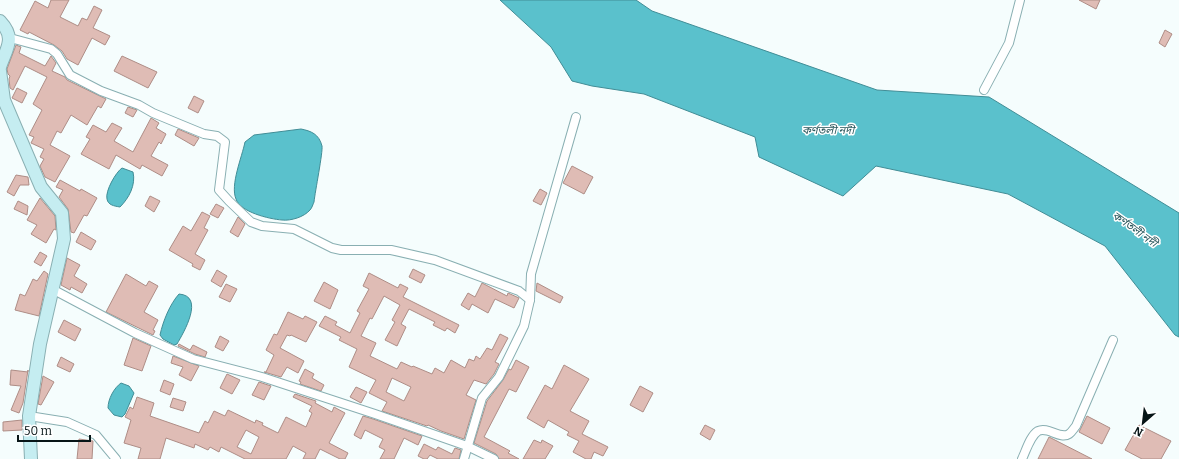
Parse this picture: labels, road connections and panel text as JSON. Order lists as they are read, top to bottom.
{
  "water": ["কর্ণতলী নদী"],
  "scale_bar": "50 m",
  "north": "bottom left"
}
